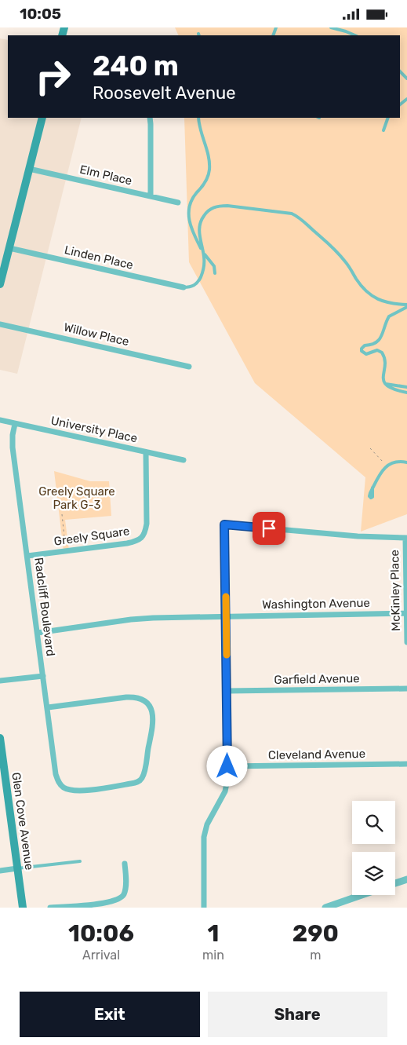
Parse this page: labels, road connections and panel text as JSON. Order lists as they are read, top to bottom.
{
  "streets": {
    "main road": ["Glen Cove Avenue"],
    "street": [
      "Elm Place",
      "Linden Place",
      "Willow Place",
      "University Place",
      "Greely Square",
      "McKinley Place",
      "Washington Avenue",
      "Radcliff Boulevard",
      "Garfield Avenue",
      "Cleveland Avenue"
    ]
  },
  "crossings": [
    ["University Place", "Greely Square"],
    ["University Place", "Radcliff Boulevard"],
    ["Greely Square", "Radcliff Boulevard"],
    ["McKinley Place", "Washington Avenue"],
    ["Washington Avenue", "Radcliff Boulevard"]
  ],
  "parks": ["Greely Square Park G-3"],
  "page": {
    "status": "10:05",
    "turn": ["240 m", "Roosevelt Avenue"],
    "eta": [
      "10:06",
      "Arrival",
      "1",
      "min",
      "290",
      "m"
    ],
    "buttons": ["Exit", "Share"]
  }
}
